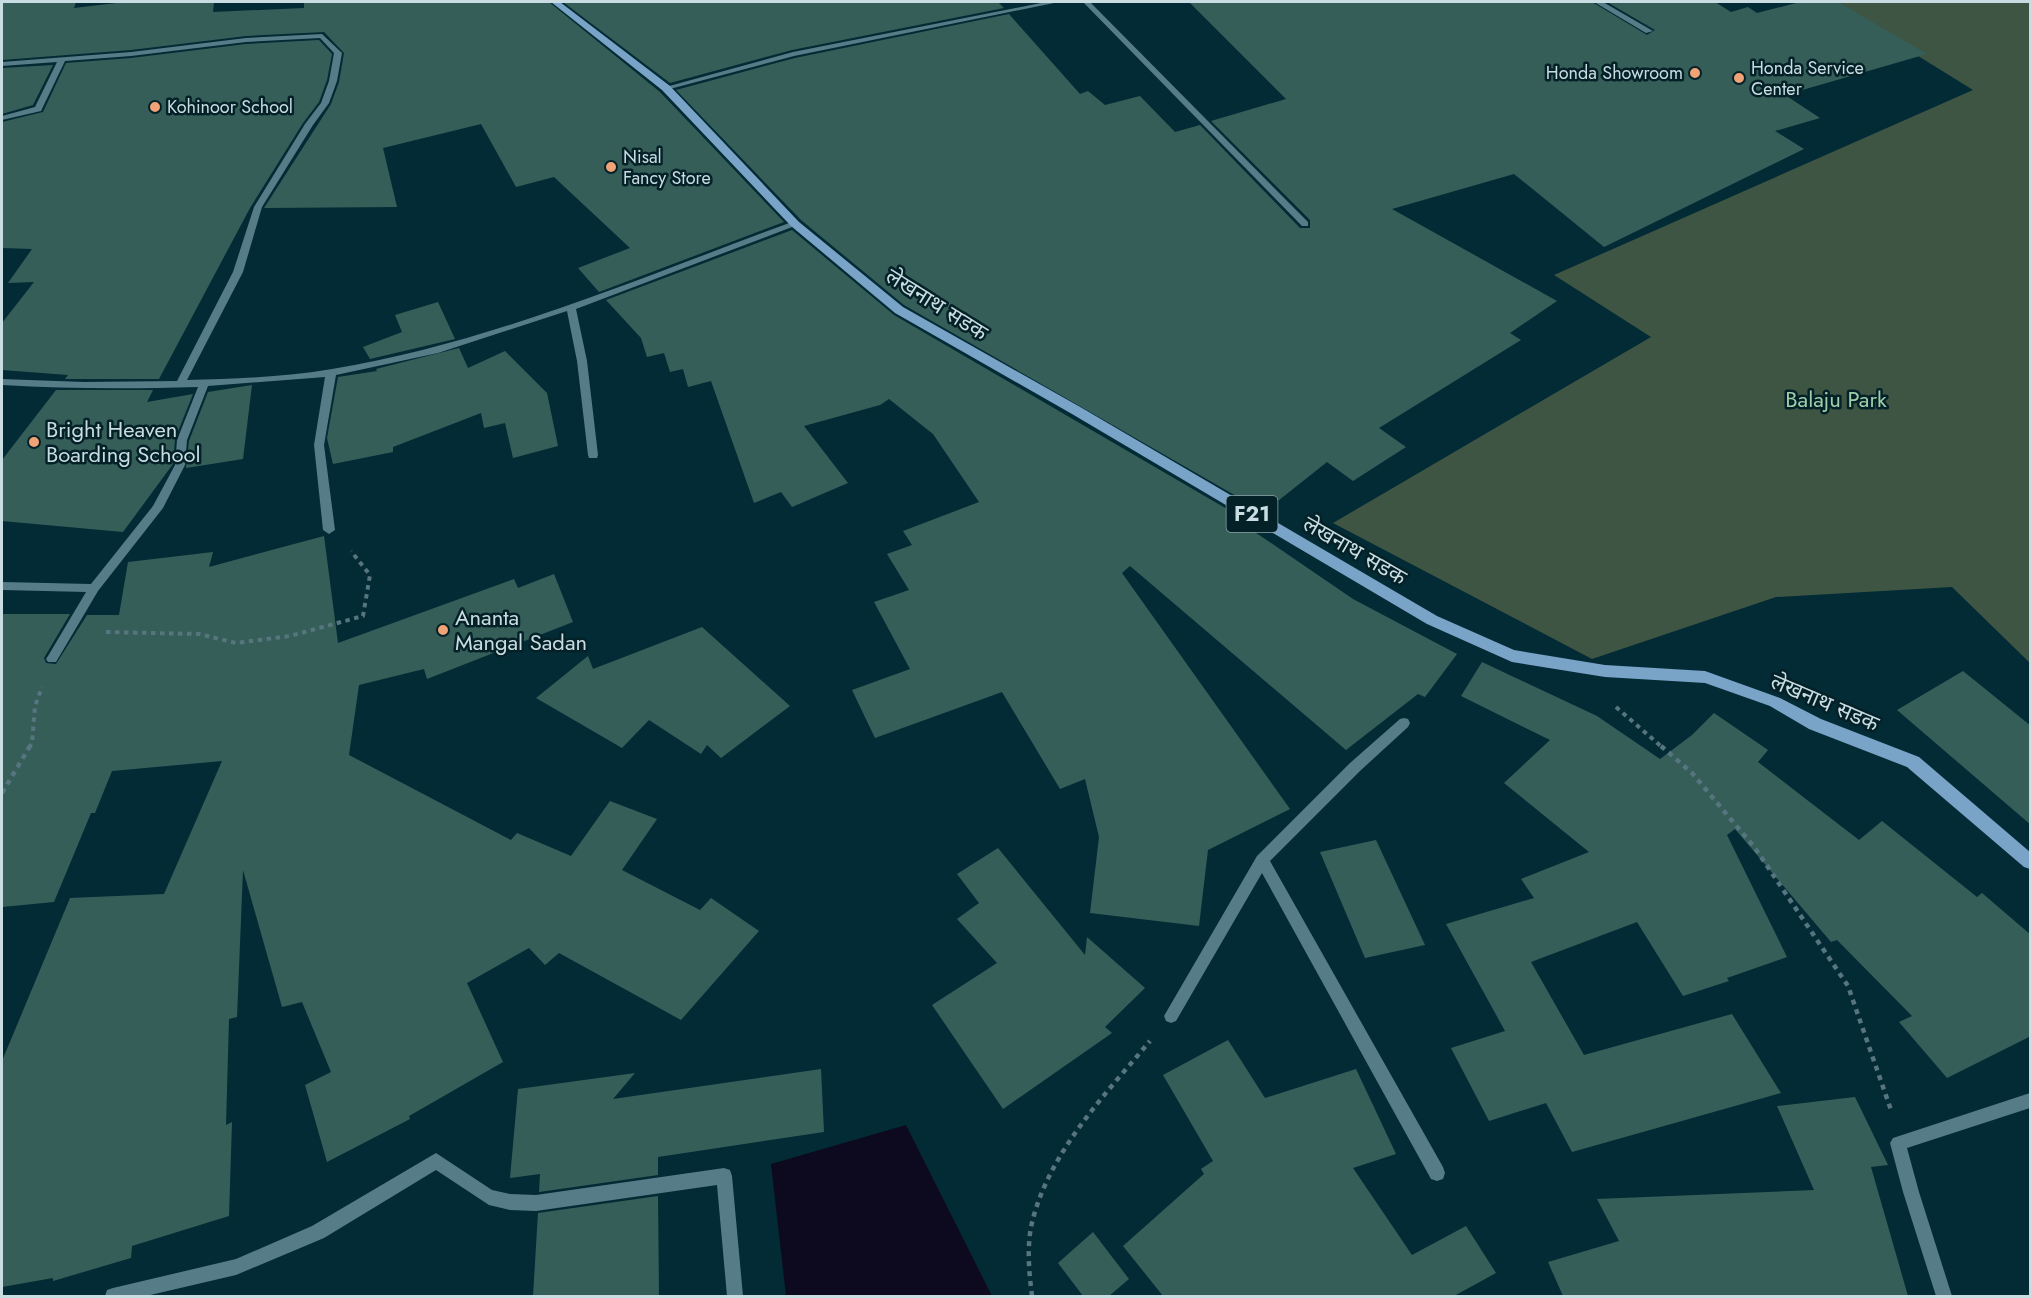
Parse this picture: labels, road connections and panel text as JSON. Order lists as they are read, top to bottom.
{
  "streets": {
    "main road": ["लेखनाथ सडक", "F21"]
  },
  "parks": ["Balaju Park"],
  "places": [
    "Honda Showroom",
    "Honda Service Center",
    "Kohinoor School",
    "Nisal Fancy Store",
    "Bright Heaven Boarding School",
    "Ananta Mangal Sadan"
  ]
}
